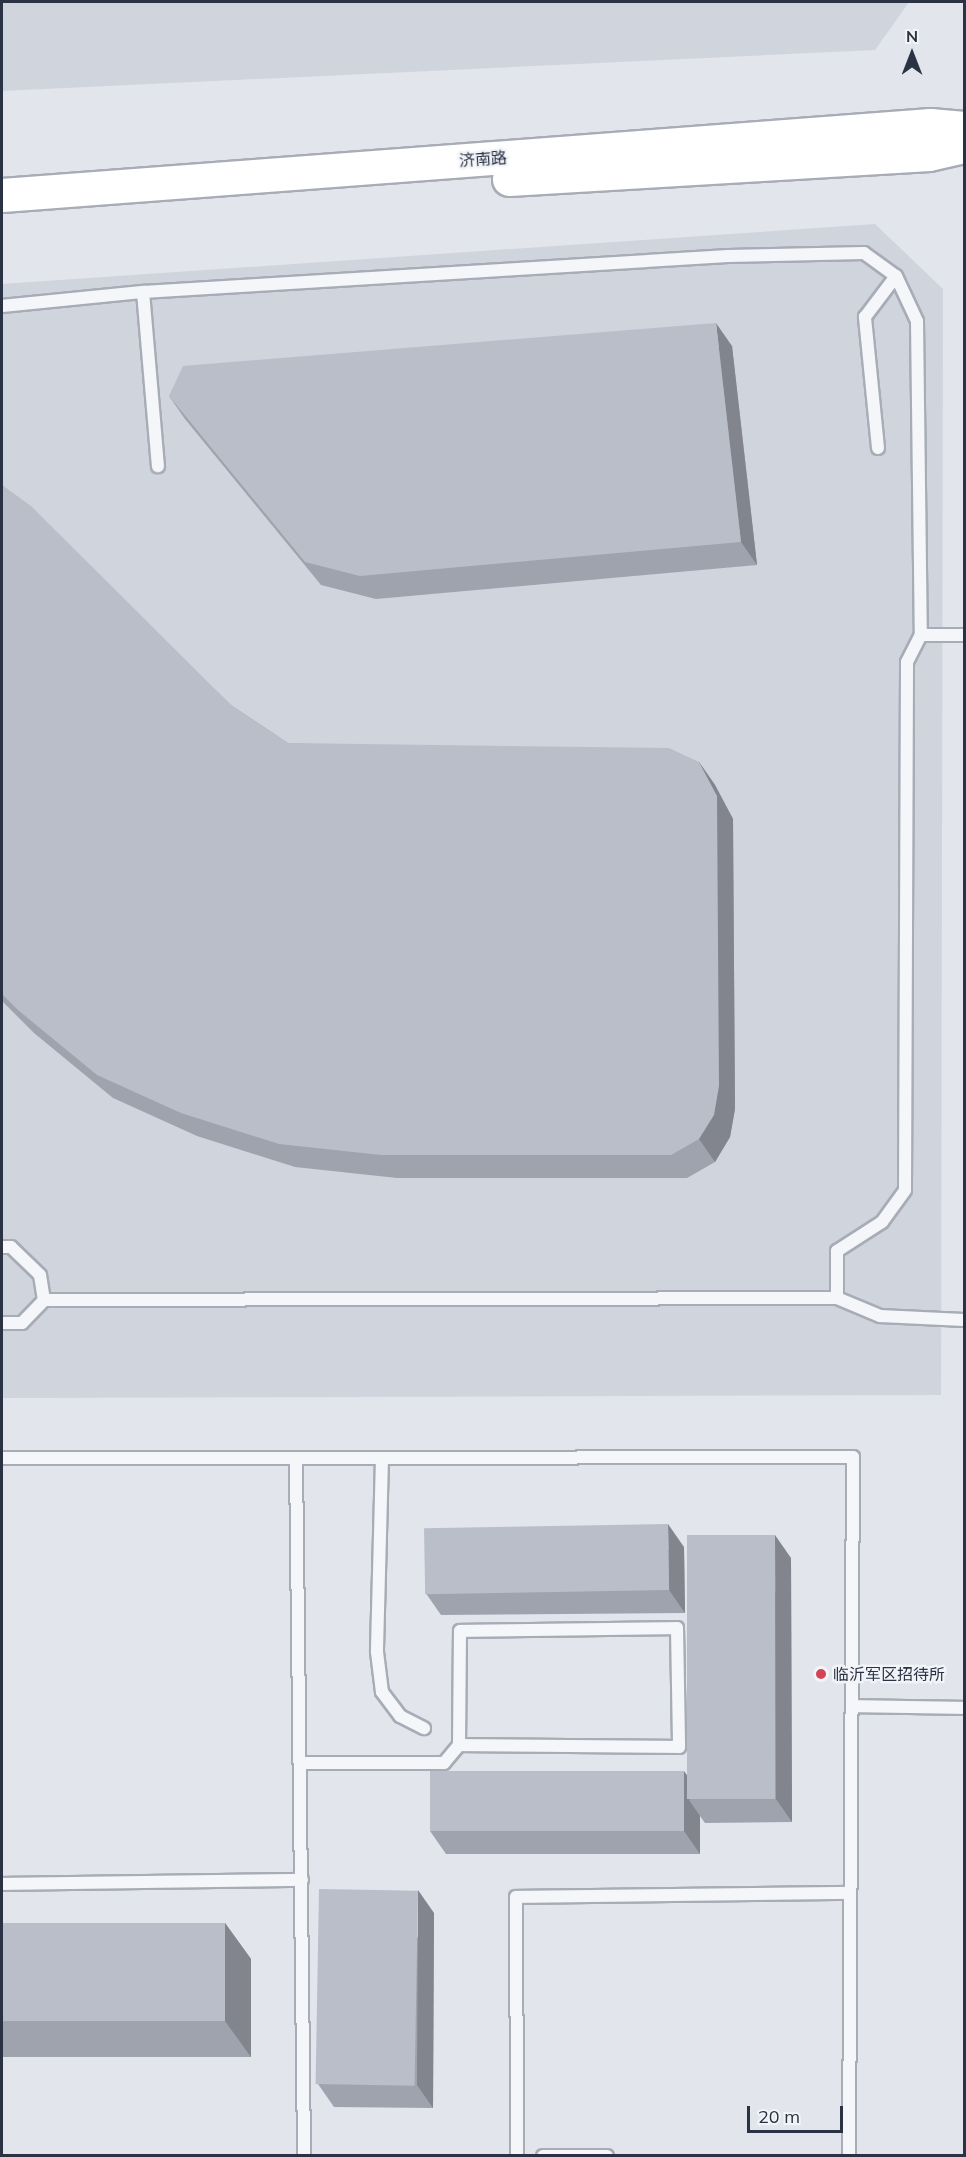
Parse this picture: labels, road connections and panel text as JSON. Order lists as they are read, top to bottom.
{
  "streets": {
    "street": ["济南路"]
  },
  "places": ["临沂军区招待所"],
  "scale_bar": "20 m",
  "north": "top"
}
